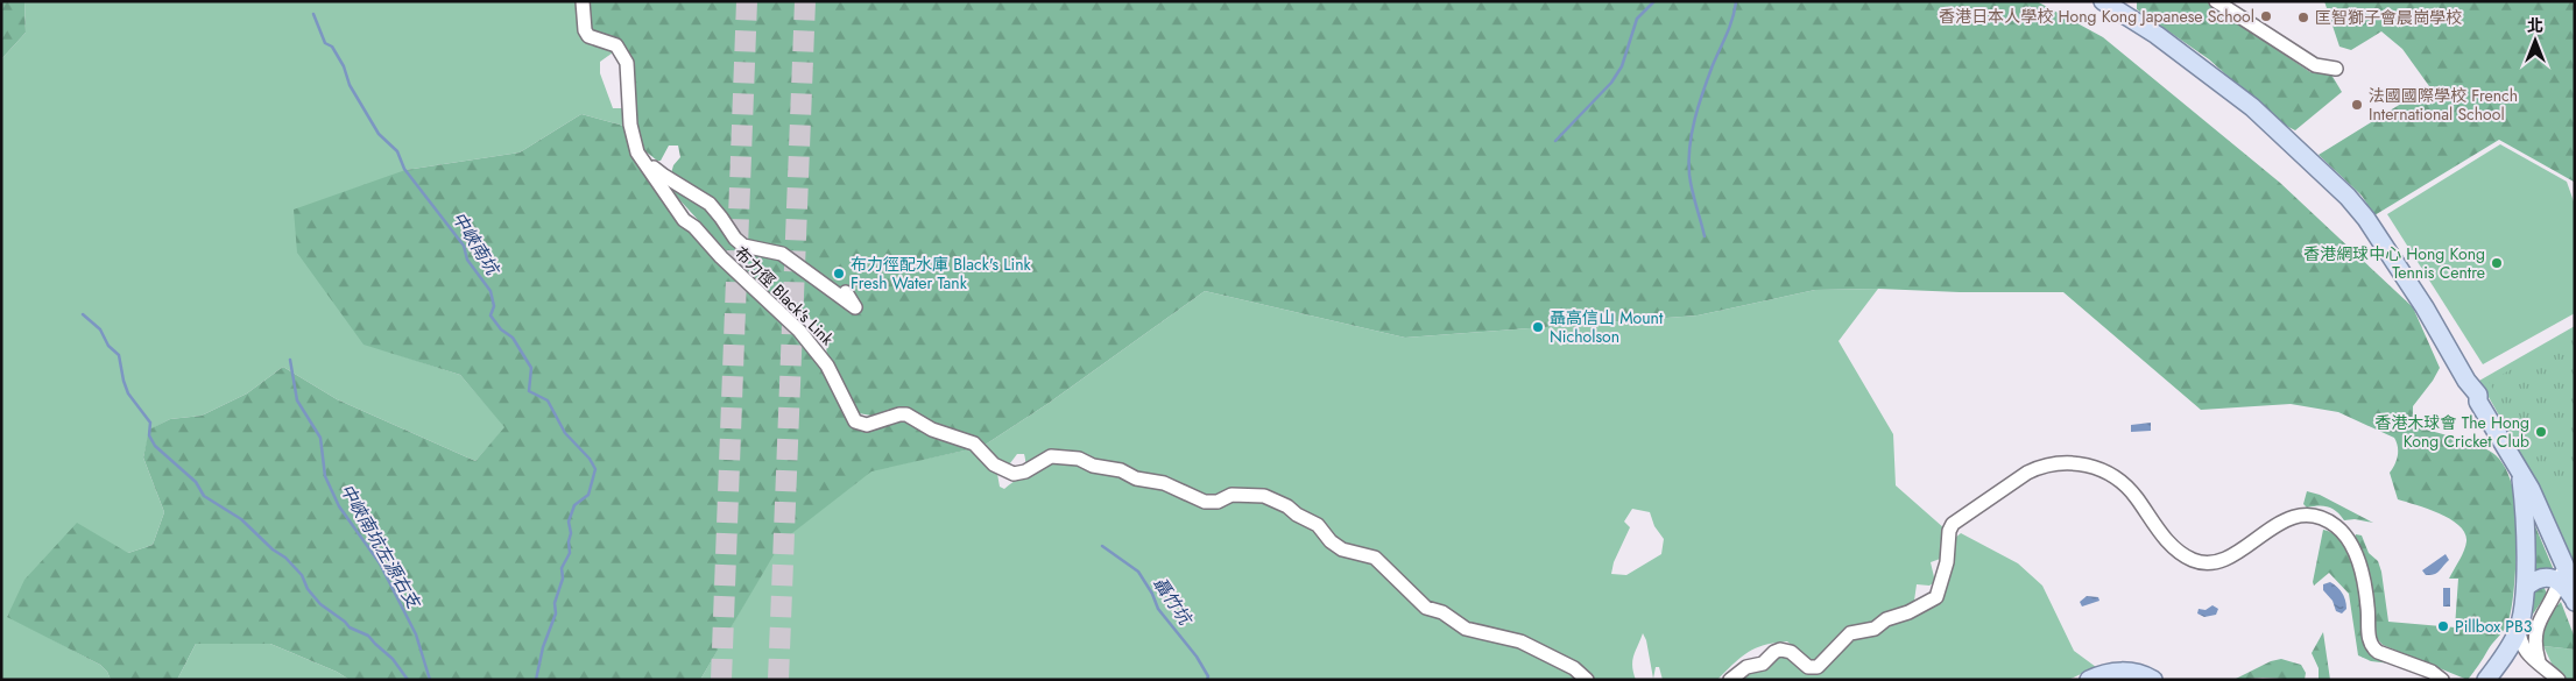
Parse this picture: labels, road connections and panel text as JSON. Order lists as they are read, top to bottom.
{
  "streets": {
    "street": ["布力徑 Black's Link"]
  },
  "water": ["中峽南坑", "中峽南坑左源右支", "聶竹坑"],
  "places": [
    "香港日本人學校 Hong Kong Japanese School",
    "匡智獅子會晨崗學校",
    "法國國際學校 French International School",
    "香港網球中心 Hong Kong Tennis Centre",
    "布力徑配水庫 Black's Link Fresh Water Tank",
    "聶高信山 Mount Nicholson",
    "香港木球會 The Hong Kong Cricket Club",
    "Pillbox PB3"
  ],
  "north": "top"
}
